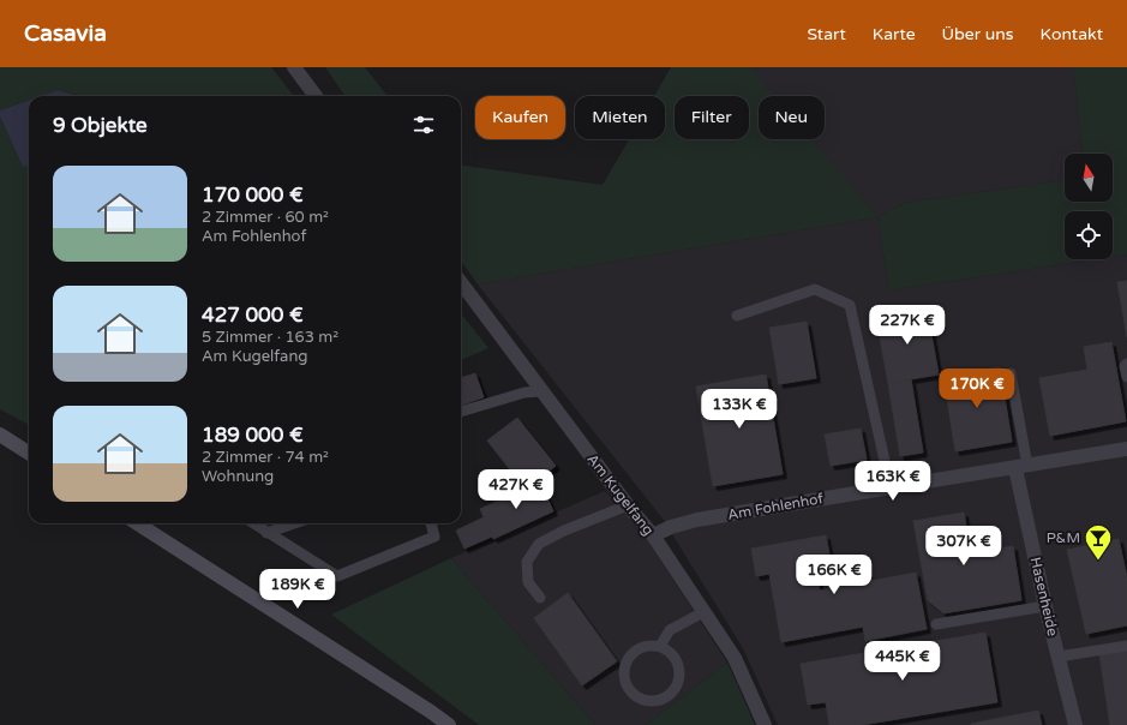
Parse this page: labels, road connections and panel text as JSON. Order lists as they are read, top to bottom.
{
  "streets": {
    "street": ["Am Kugelfang", "Am Fohlenhof", "Hasenheide"]
  },
  "crossings": [
    ["Am Kugelfang", "Am Fohlenhof"],
    ["Am Fohlenhof", "Hasenheide"]
  ],
  "places": {
    "bar": ["P&M"]
  },
  "north": "top",
  "page": {
    "header": "Casavia",
    "nav": [
      "Start",
      "Karte",
      "Über uns",
      "Kontakt"
    ],
    "chip": [
      "Kaufen",
      "Mieten",
      "Filter",
      "Neu"
    ],
    "heading": "9 Objekte",
    "list": [
      {
        "name": "170 000 €",
        "note": "2 Zimmer · 60 m² · Am Fohlenhof"
      },
      {
        "name": "427 000 €",
        "note": "5 Zimmer · 163 m² · Am Kugelfang"
      },
      {
        "name": "189 000 €",
        "note": "2 Zimmer · 74 m² · Wohnung"
      }
    ],
    "price": [
      "227K €",
      "170K €",
      "133K €",
      "163K €",
      "427K €",
      "307K €",
      "166K €",
      "189K €",
      "445K €"
    ]
  }
}
